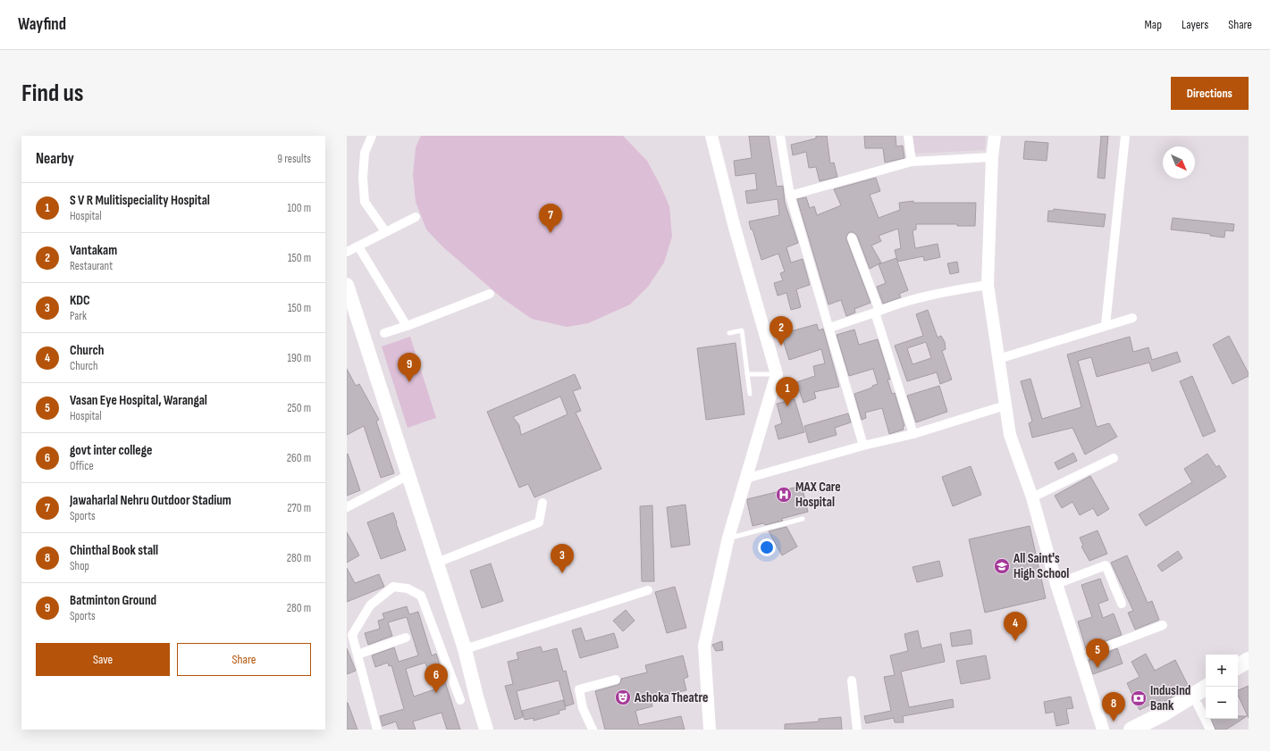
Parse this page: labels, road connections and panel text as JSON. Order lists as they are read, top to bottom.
{
  "places": {
    "hospital": ["MAX Care Hospital"],
    "school or university": ["All Saint's High School"],
    "theatre": ["Ashoka Theatre"],
    "bank": ["IndusInd Bank"]
  },
  "north": "bottom right",
  "page": {
    "header": "Wayfind",
    "nav": ["Map", "Layers", "Share"],
    "buttons": [
      "Directions",
      ["Save", "Share"]
    ],
    "title": "Find us",
    "heading": ["Nearby", "9 results"],
    "list": [
      {
        "mark": "1",
        "name": "S V R Mulitispeciality Hospital",
        "note": "Hospital",
        "value": "100 m"
      },
      {
        "mark": "2",
        "name": "Vantakam",
        "note": "Restaurant",
        "value": "150 m"
      },
      {
        "mark": "3",
        "name": "KDC",
        "note": "Park",
        "value": "150 m"
      },
      {
        "mark": "4",
        "name": "Church",
        "note": "Church",
        "value": "190 m"
      },
      {
        "mark": "5",
        "name": "Vasan Eye Hospital, Warangal",
        "note": "Hospital",
        "value": "250 m"
      },
      {
        "mark": "6",
        "name": "govt inter college",
        "note": "Office",
        "value": "260 m"
      },
      {
        "mark": "7",
        "name": "Jawaharlal Nehru Outdoor Stadium",
        "note": "Sports",
        "value": "270 m"
      },
      {
        "mark": "8",
        "name": "Chinthal Book stall",
        "note": "Shop",
        "value": "280 m"
      },
      {
        "mark": "9",
        "name": "Batminton Ground",
        "note": "Sports",
        "value": "280 m"
      }
    ],
    "pins": [
      "7",
      "2",
      "9",
      "1",
      "3",
      "4",
      "5",
      "6",
      "8"
    ],
    "map_buttons": ["+", "−"]
  }
}
